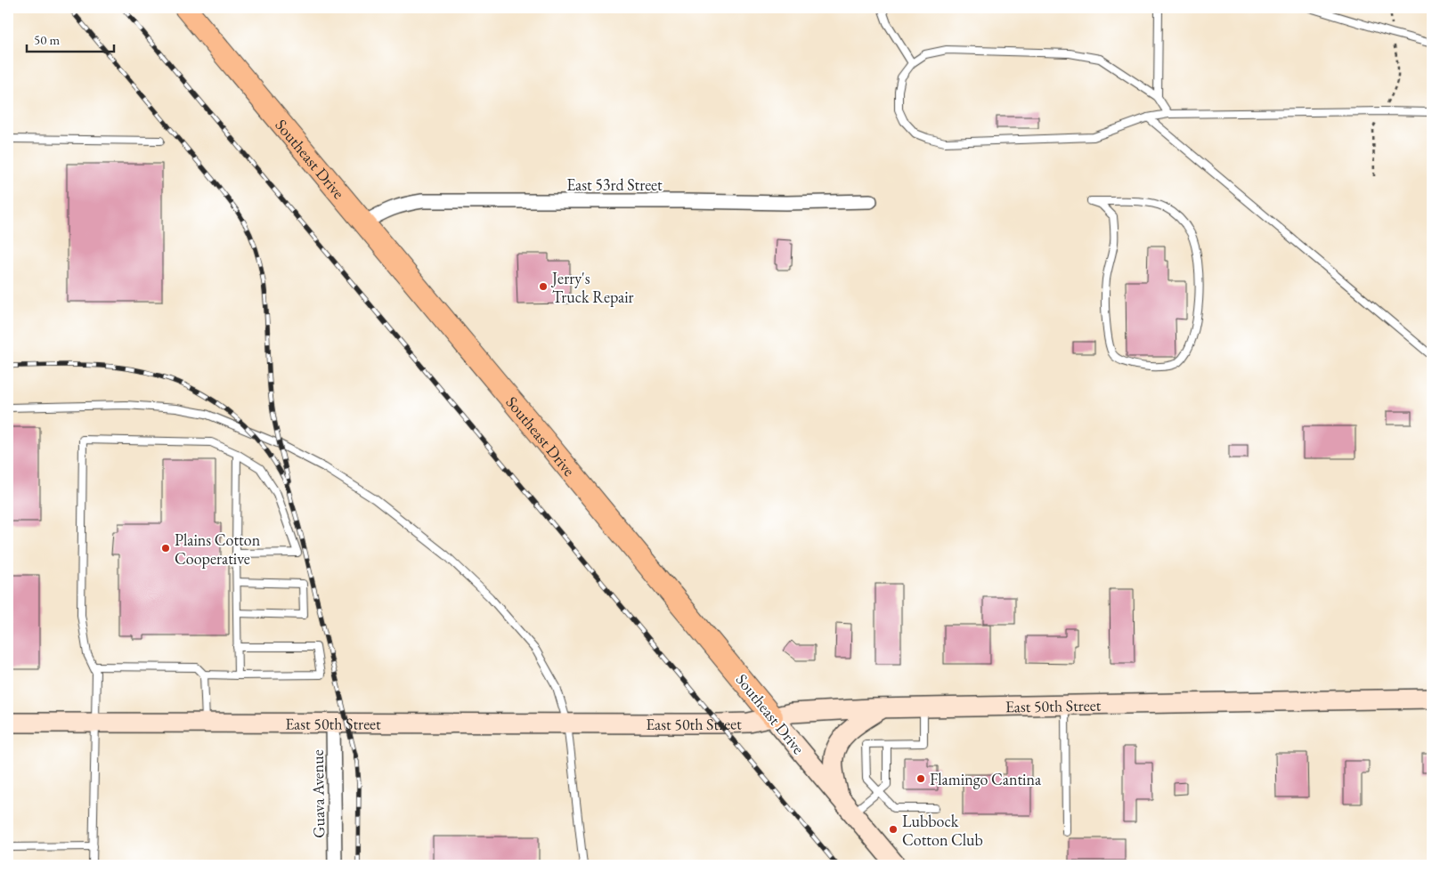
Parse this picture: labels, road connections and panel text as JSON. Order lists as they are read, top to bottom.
{
  "streets": {
    "main road": ["Southeast Drive", "East 50th Street"],
    "street": ["East 53rd Street", "Guava Avenue"]
  },
  "crossings": [
    ["Southeast Drive", "East 53rd Street"],
    ["Southeast Drive", "East 50th Street"],
    ["East 50th Street", "Guava Avenue"]
  ],
  "places": [
    "Jerry's Truck Repair",
    "Plains Cotton Cooperative",
    "Flamingo Cantina",
    "Lubbock Cotton Club"
  ],
  "scale_bar": "50 m"
}
